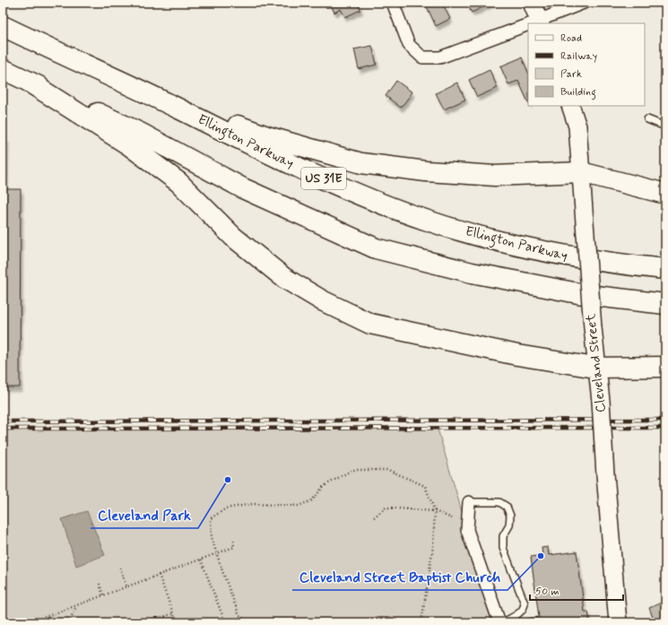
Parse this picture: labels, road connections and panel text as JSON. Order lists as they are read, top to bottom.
{
  "streets": {
    "highway": ["Ellington Parkway", "US 31E"],
    "main road": ["Cleveland Street"]
  },
  "places": ["Cleveland Park", "Cleveland Street Baptist Church"],
  "legend": [
    "Road",
    "Railway",
    "Park",
    "Building"
  ],
  "scale_bar": "50 m"
}
